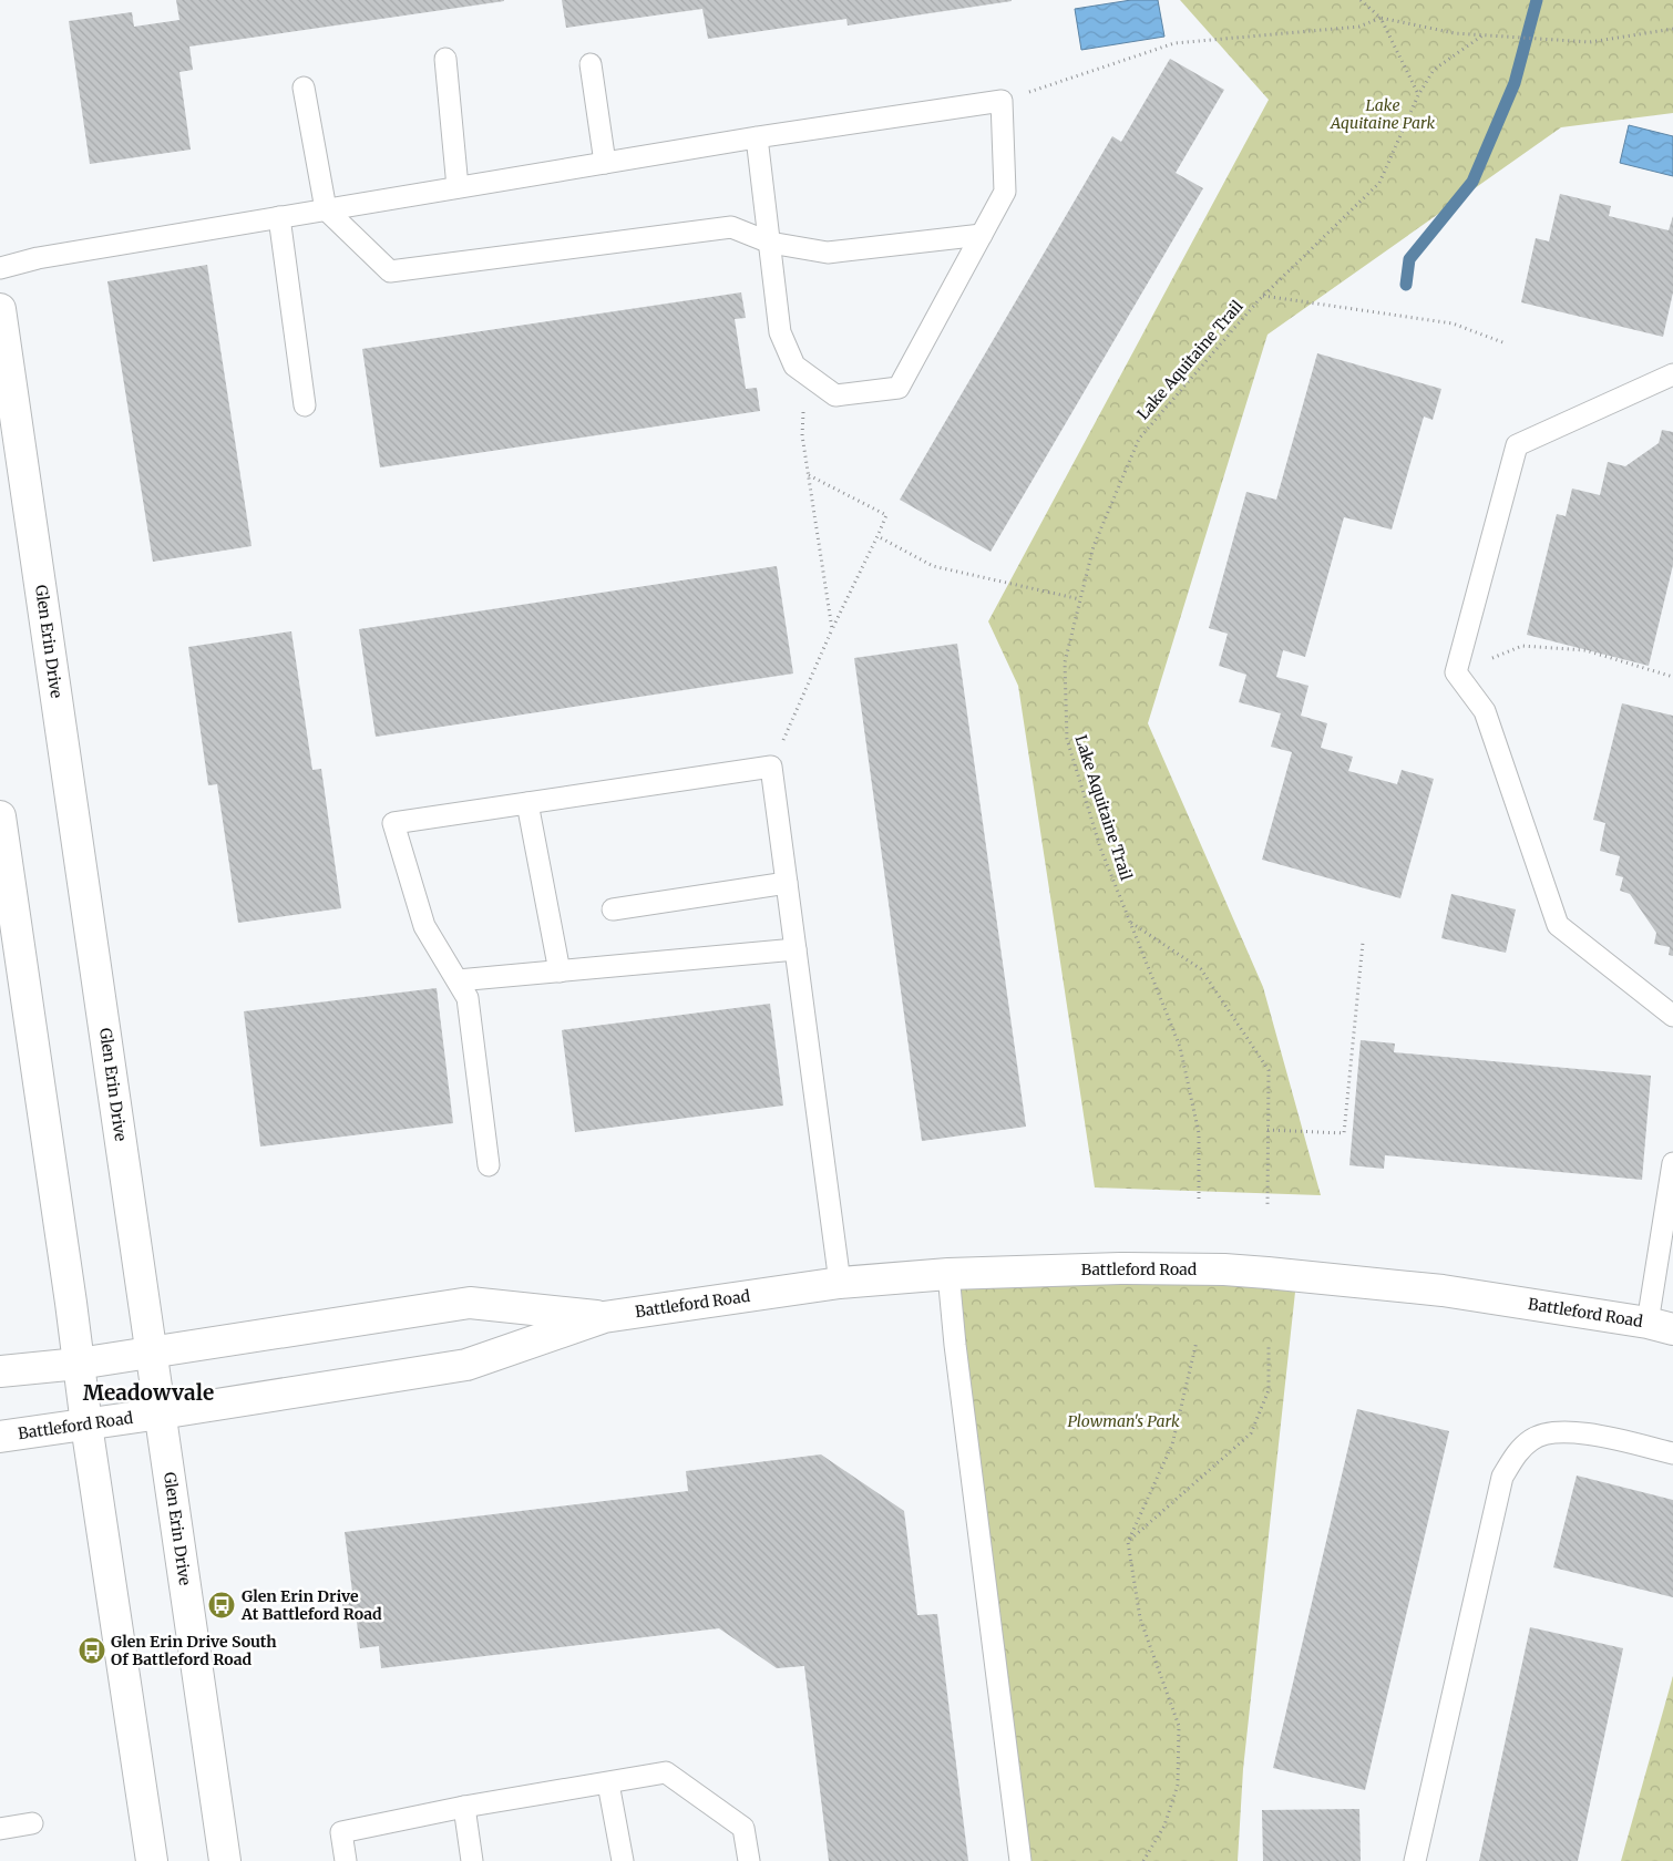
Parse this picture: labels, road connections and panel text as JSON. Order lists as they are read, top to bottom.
{
  "streets": {
    "street": ["Glen Erin Drive", "Battleford Road"],
    "path": ["Lake Aquitaine Trail"]
  },
  "crossings": [
    ["Glen Erin Drive", "Battleford Road"]
  ],
  "districts": ["Meadowvale"],
  "parks": ["Lake Aquitaine Park", "Plowman's Park"],
  "places": {
    "bus stop": ["Glen Erin Drive At Battleford Road", "Glen Erin Drive South Of Battleford Road"]
  }
}
